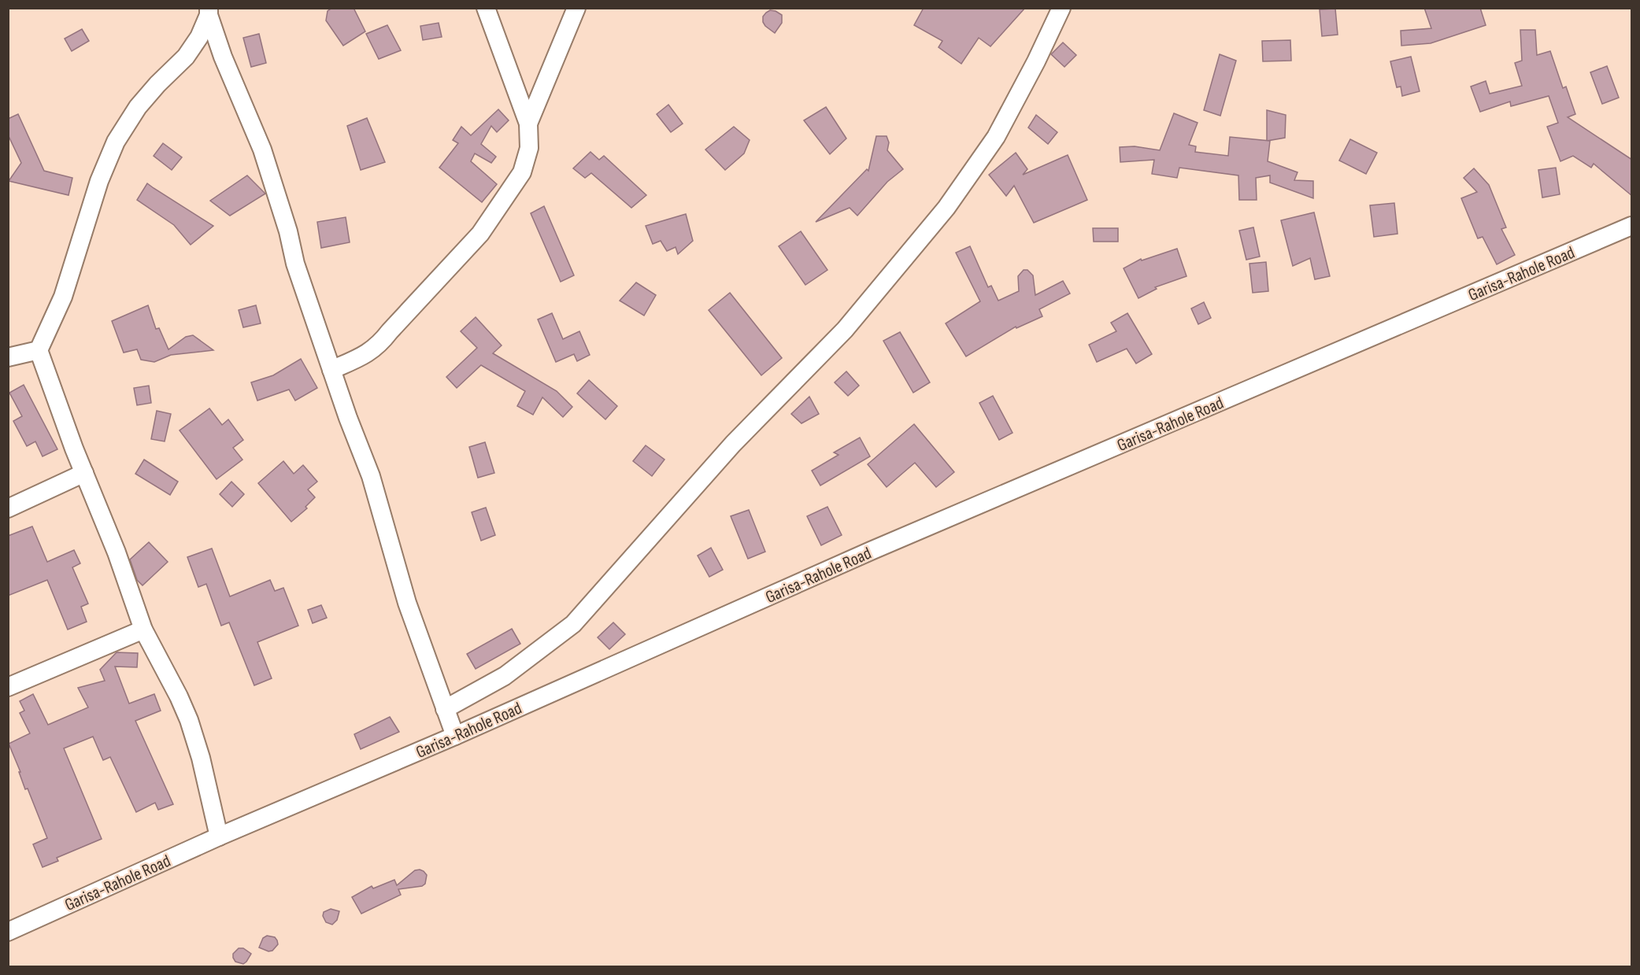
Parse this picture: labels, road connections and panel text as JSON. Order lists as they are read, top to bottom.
{
  "streets": {
    "street": ["Garisa-Rahole Road"]
  }
}
